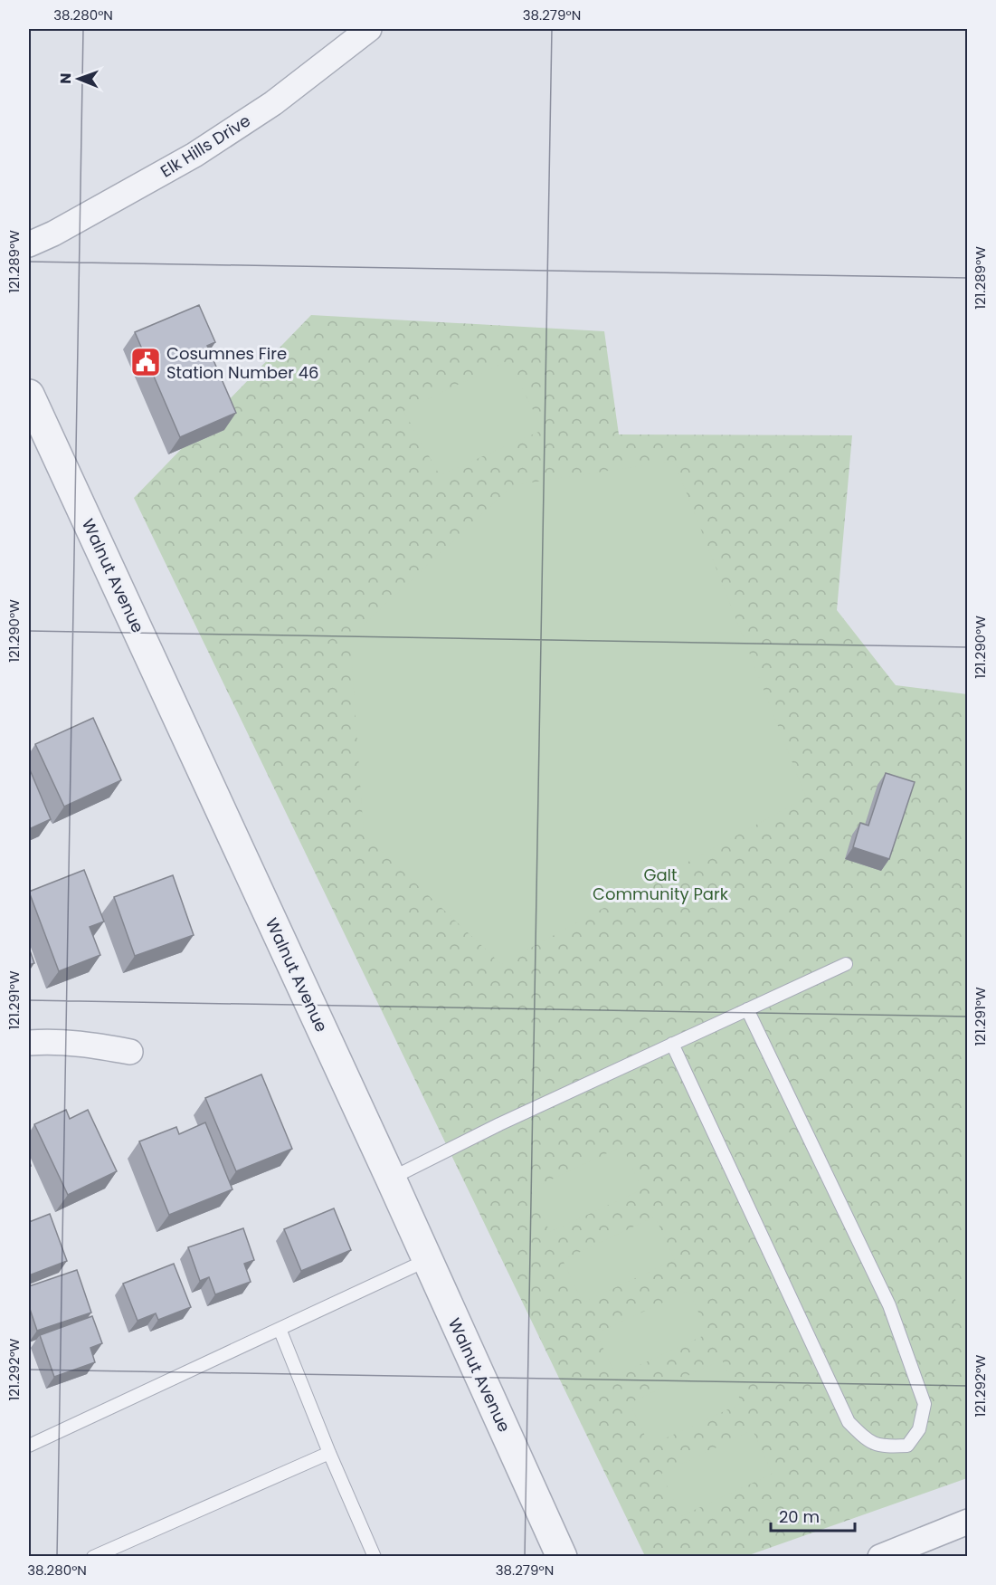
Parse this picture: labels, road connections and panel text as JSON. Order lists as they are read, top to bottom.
{
  "streets": {
    "street": ["Elk Hills Drive", "Walnut Avenue"]
  },
  "parks": ["Galt Community Park"],
  "places": {
    "public building": ["Cosumnes Fire Station Number 46"]
  },
  "scale_bar": "20 m",
  "north": "left",
  "coordinates": [
    "38.280°N",
    "38.279°N",
    "121.289°W",
    "121.290°W",
    "121.291°W",
    "121.292°W"
  ]
}
